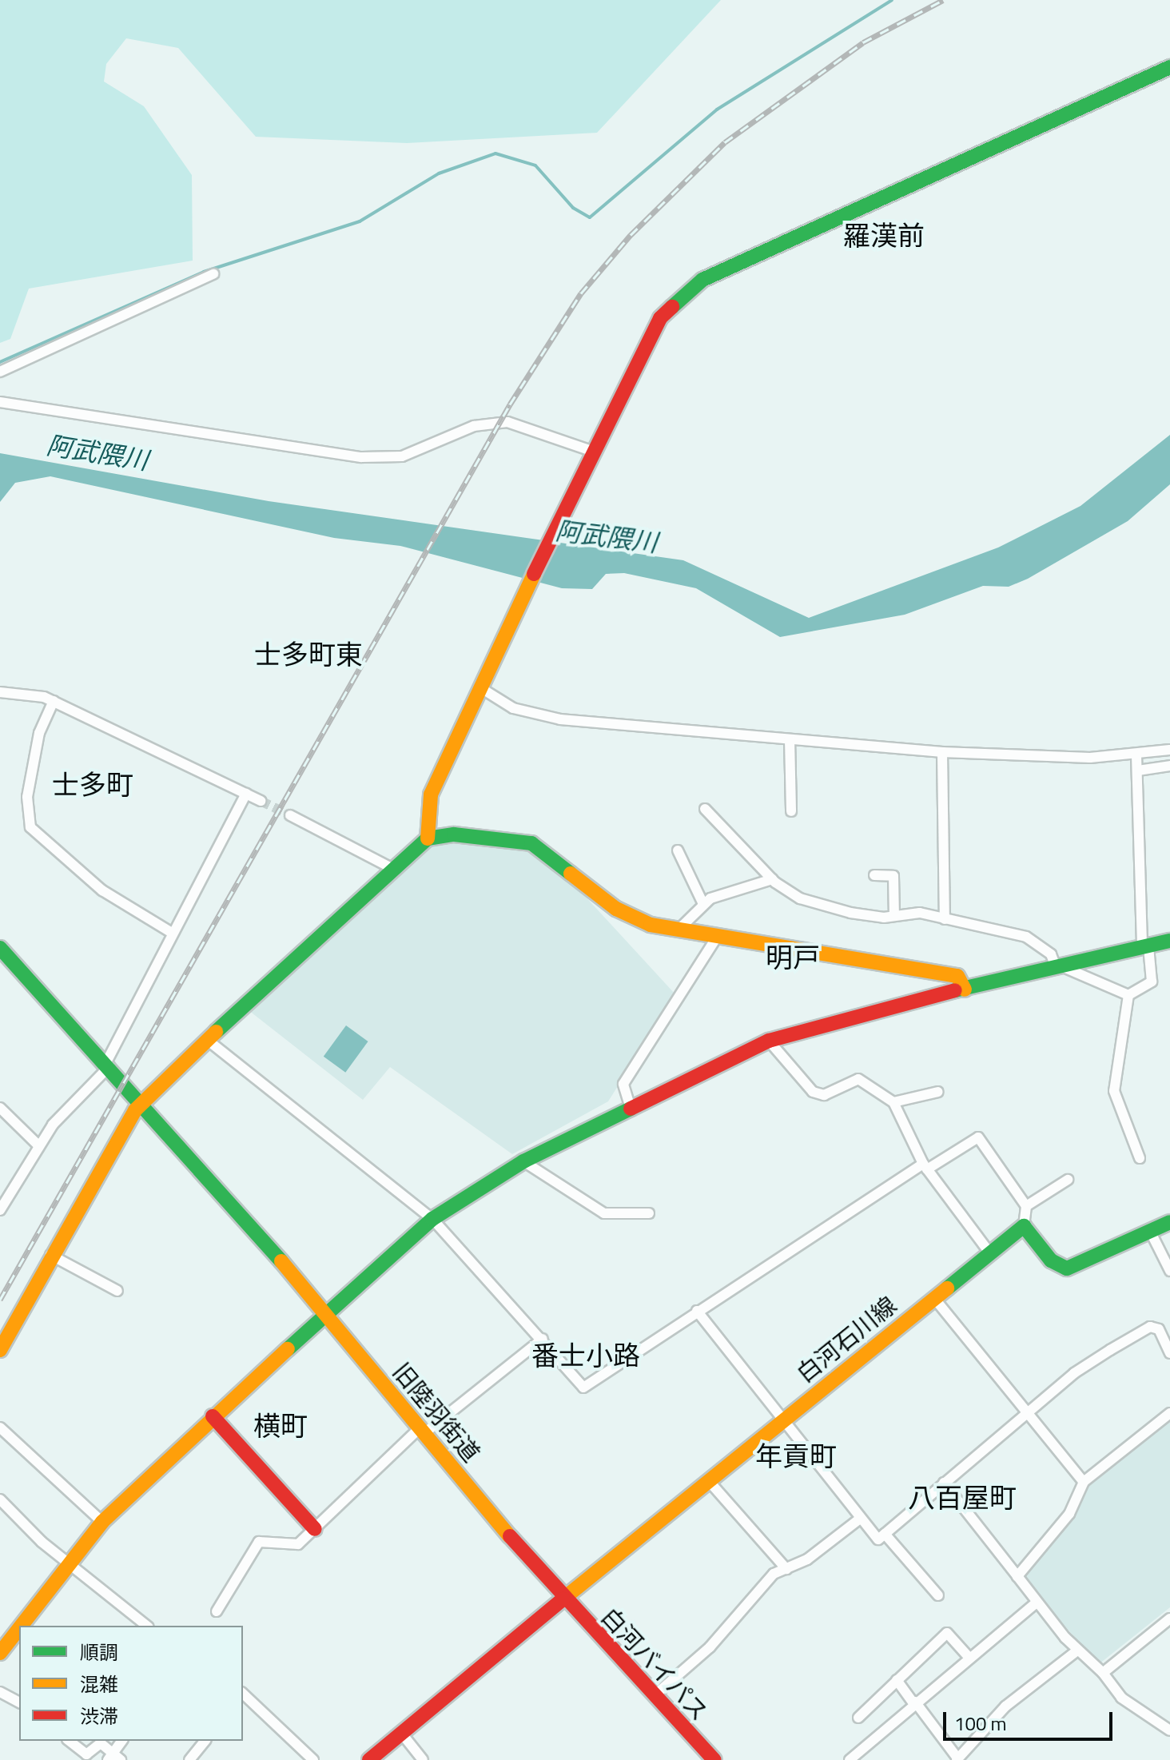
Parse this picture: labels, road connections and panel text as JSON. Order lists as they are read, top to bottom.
{
  "streets": {
    "main road": ["白河石川線", "旧陸羽街道", "白河バイパス"]
  },
  "crossings": [
    ["白河石川線", "旧陸羽街道"],
    ["白河石川線", "白河バイパス"],
    ["旧陸羽街道", "白河バイパス"]
  ],
  "districts": [
    "羅漢前",
    "士多町東",
    "士多町",
    "明戸",
    "番士小路",
    "横町",
    "年貢町",
    "八百屋町"
  ],
  "water": ["阿武隈川"],
  "legend": ["順調", "混雑", "渋滞"],
  "scale_bar": "100 m"
}
